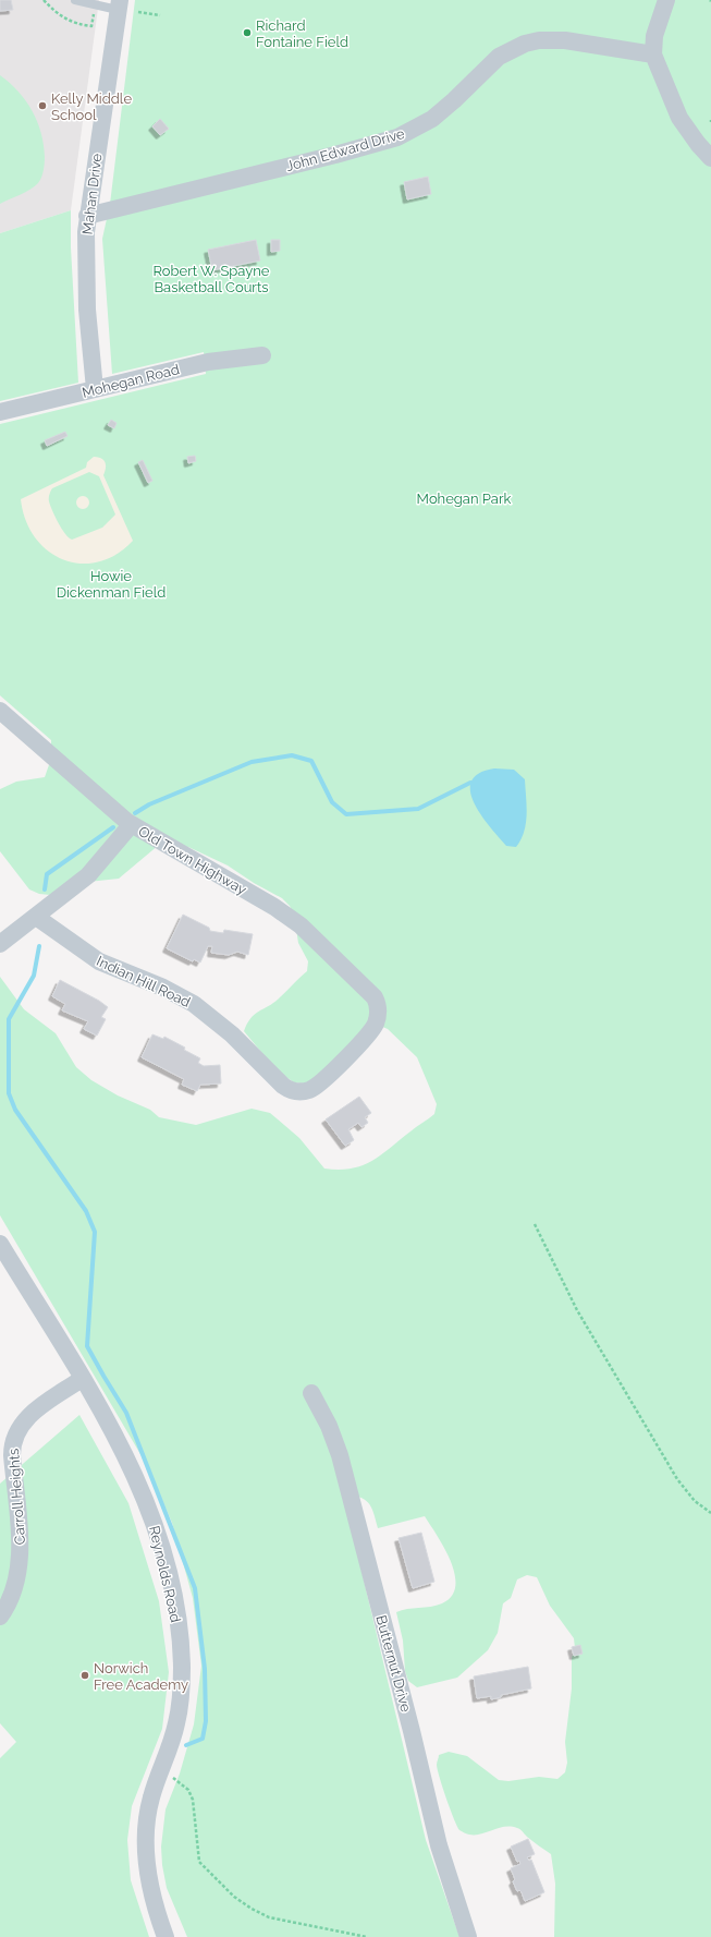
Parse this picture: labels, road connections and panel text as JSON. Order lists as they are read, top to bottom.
{
  "streets": {
    "street": [
      "John Edward Drive",
      "Mahan Drive",
      "Mohegan Road",
      "Old Town Highway",
      "Indian Hill Road",
      "Carroll Heights",
      "Reynolds Road",
      "Butternut Drive"
    ]
  },
  "crossings": [
    ["John Edward Drive", "Mahan Drive"],
    ["Mahan Drive", "Mohegan Road"],
    ["Old Town Highway", "Indian Hill Road"],
    ["Carroll Heights", "Reynolds Road"]
  ],
  "parks": ["Robert W. Spayne Basketball Courts", "Mohegan Park", "Howie Dickenman Field"],
  "places": ["Richard Fontaine Field", "Kelly Middle School", "Norwich Free Academy"]
}
